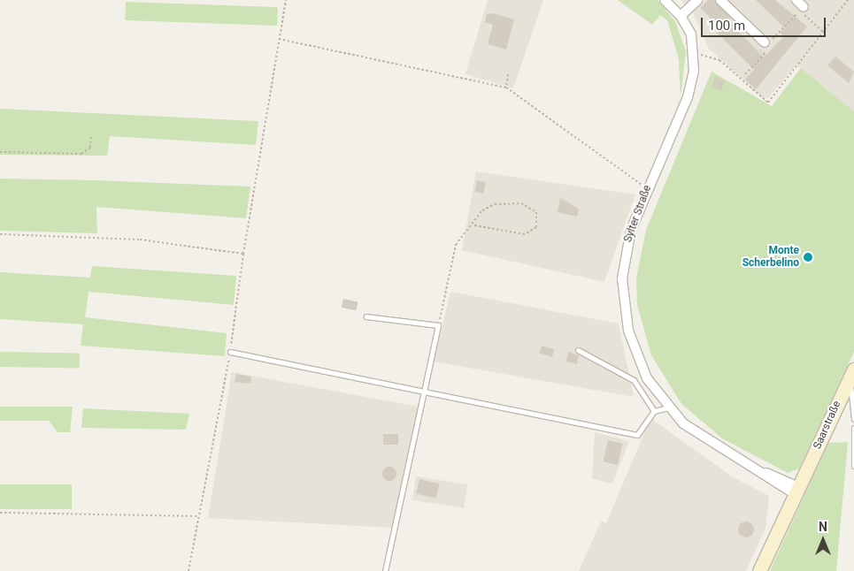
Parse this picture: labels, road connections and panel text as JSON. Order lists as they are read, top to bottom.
{
  "streets": {
    "main road": ["Saarstraße"],
    "street": ["Sylter Straße"]
  },
  "crossings": [
    ["Sylter Straße", "Saarstraße"]
  ],
  "places": ["Monte Scherbelino"],
  "scale_bar": "100 m",
  "north": "top"
}
